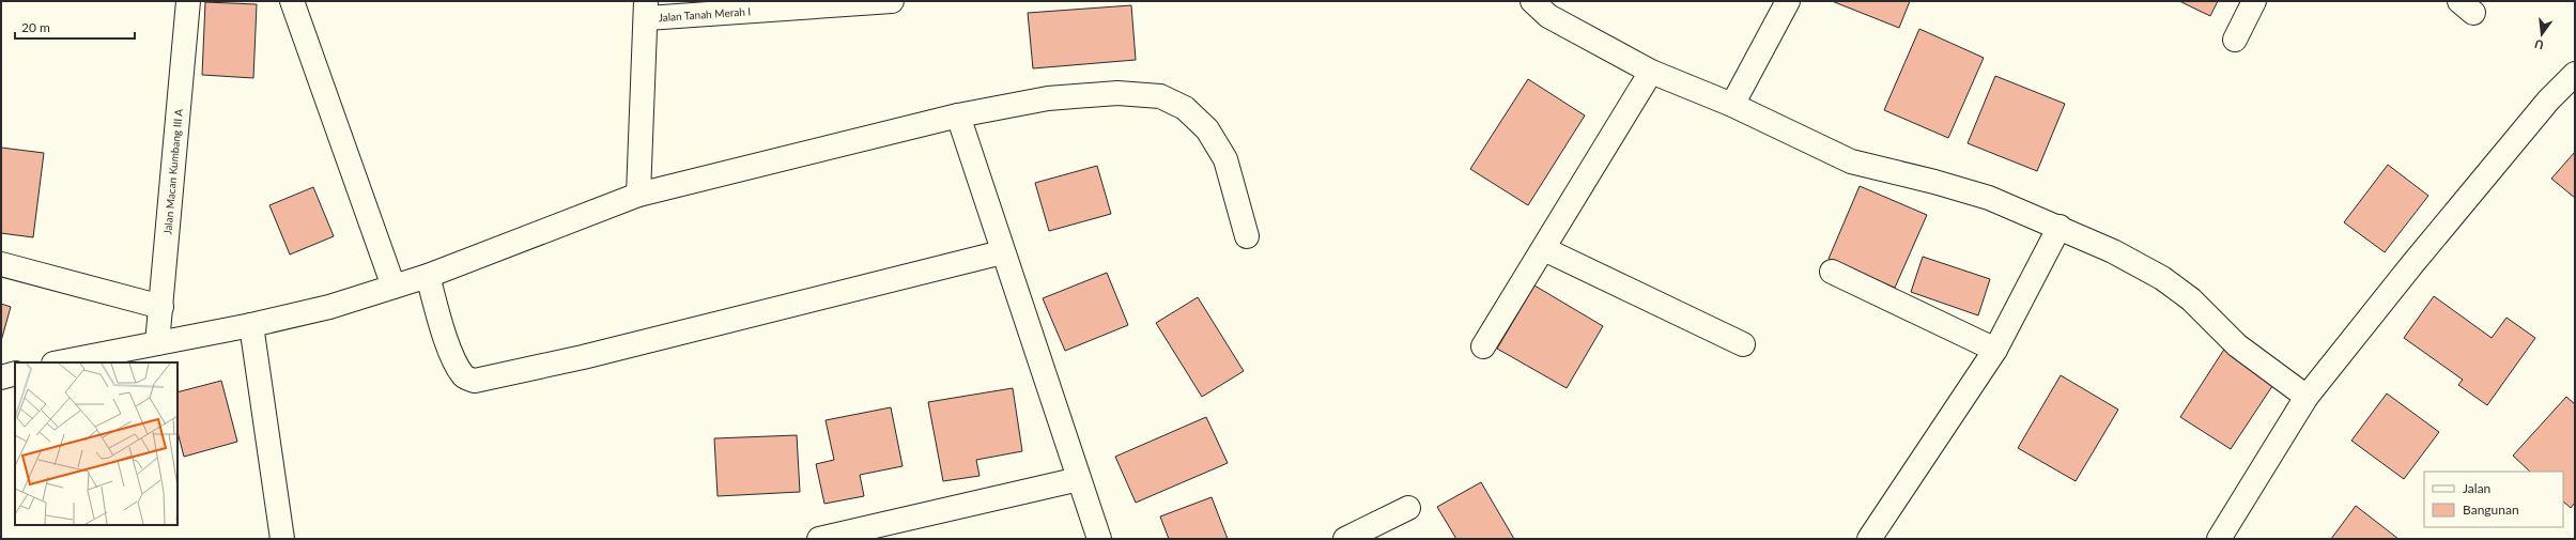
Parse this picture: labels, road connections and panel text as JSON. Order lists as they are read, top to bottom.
{
  "streets": {
    "street": ["Jalan Tanah Merah I", "Jalan Macan Kumbang III A"]
  },
  "legend": ["Jalan", "Bangunan"],
  "scale_bar": "20 m",
  "north": "bottom"
}
